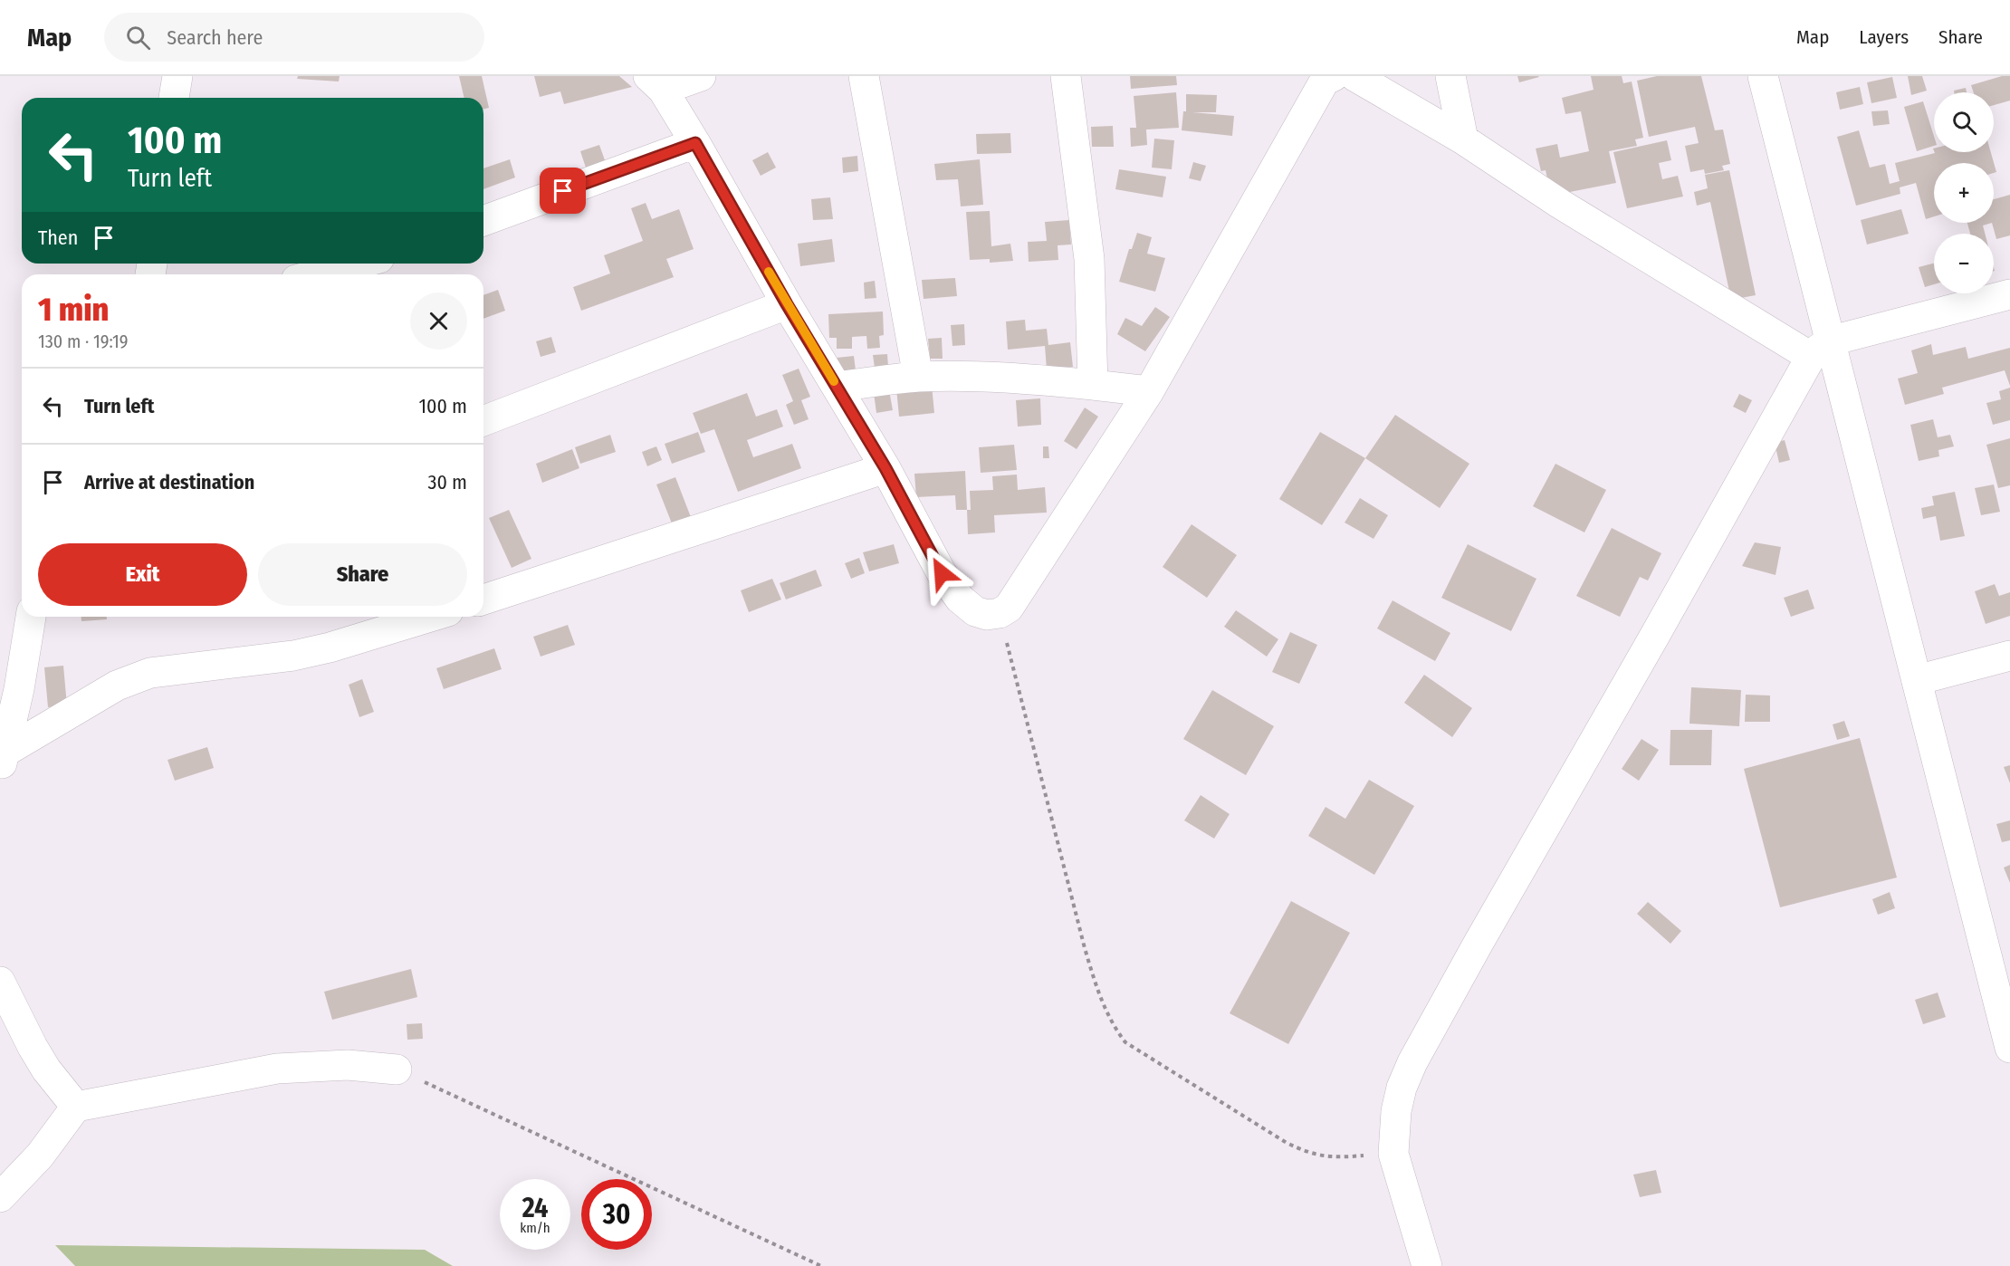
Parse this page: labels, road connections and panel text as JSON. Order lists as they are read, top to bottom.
{
  "page": {
    "header": "Map",
    "search": "Search here",
    "nav": ["Map", "Layers", "Share"],
    "map_buttons": ["+", "−"],
    "turn": ["100 m", "Turn left"],
    "then": "Then",
    "heading": ["1 min", "130 m · 19:19"],
    "list": [
      {
        "name": "Turn left",
        "value": "100 m"
      },
      {
        "name": "Arrive at destination",
        "value": "30 m"
      }
    ],
    "buttons": ["Exit", "Share"],
    "speed": "24 km/h",
    "limit": "30"
  }
}
